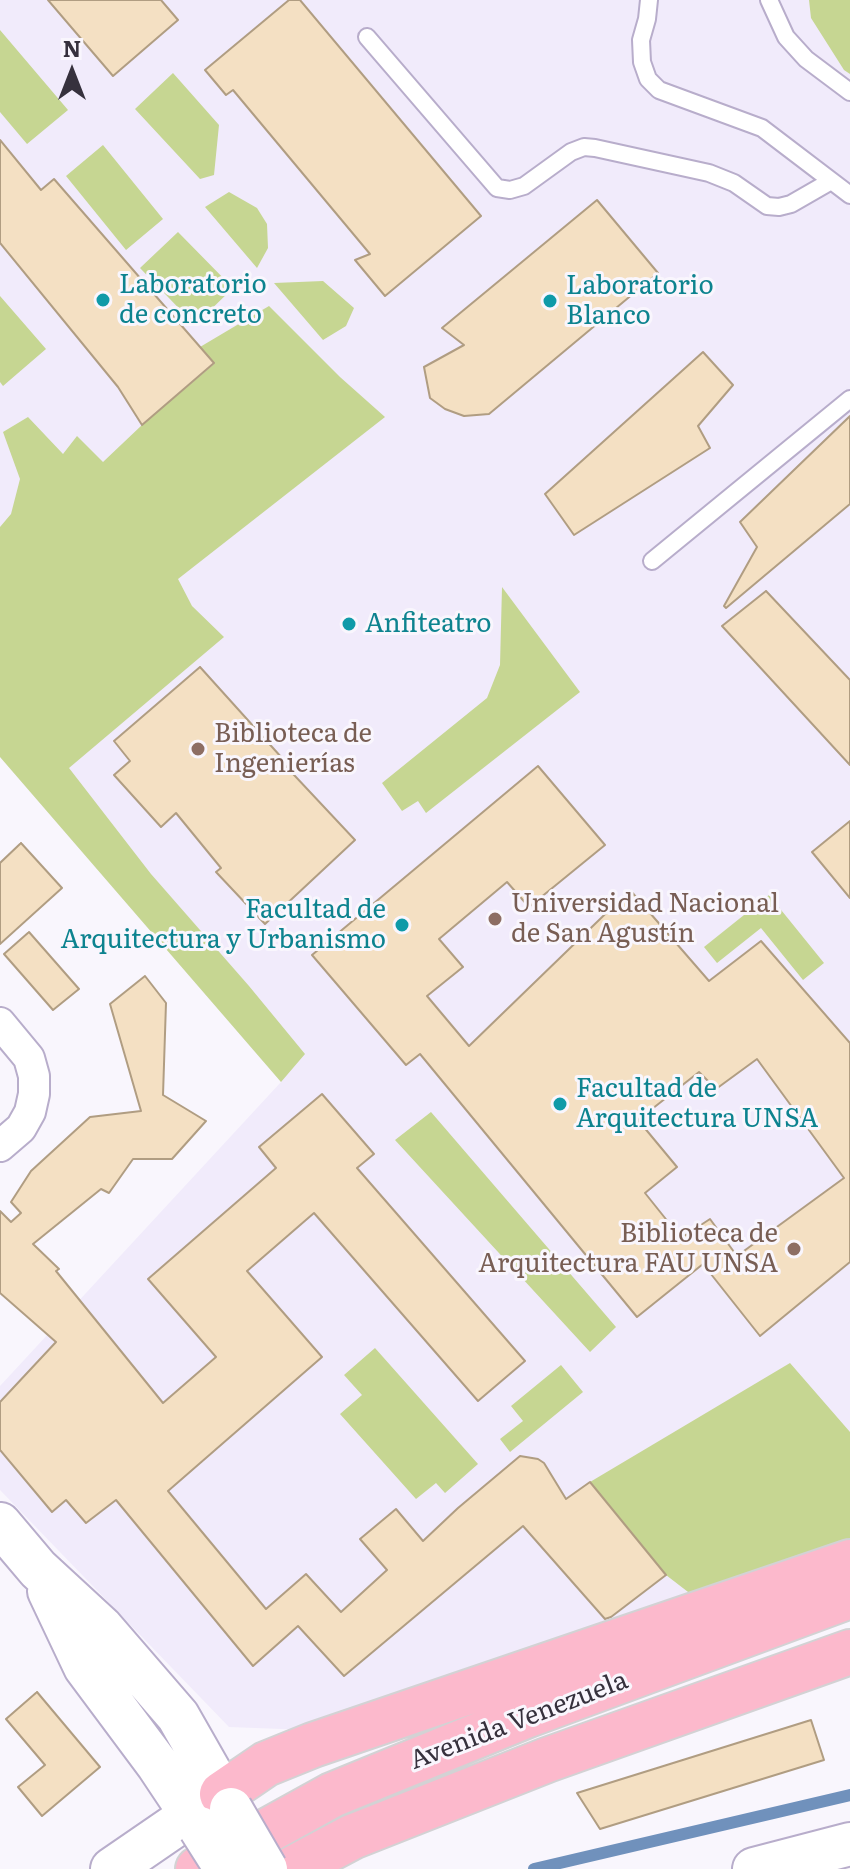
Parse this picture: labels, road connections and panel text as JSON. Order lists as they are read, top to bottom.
{
  "streets": {
    "main road": ["Avenida Venezuela"]
  },
  "places": [
    "Laboratorio de concreto",
    "Laboratorio Blanco",
    "Anfiteatro",
    "Biblioteca de Ingenierías",
    "Universidad Nacional de San Agustín",
    "Facultad de Arquitectura y Urbanismo",
    "Facultad de Arquitectura UNSA",
    "Biblioteca de Arquitectura FAU UNSA"
  ],
  "north": "top"
}
